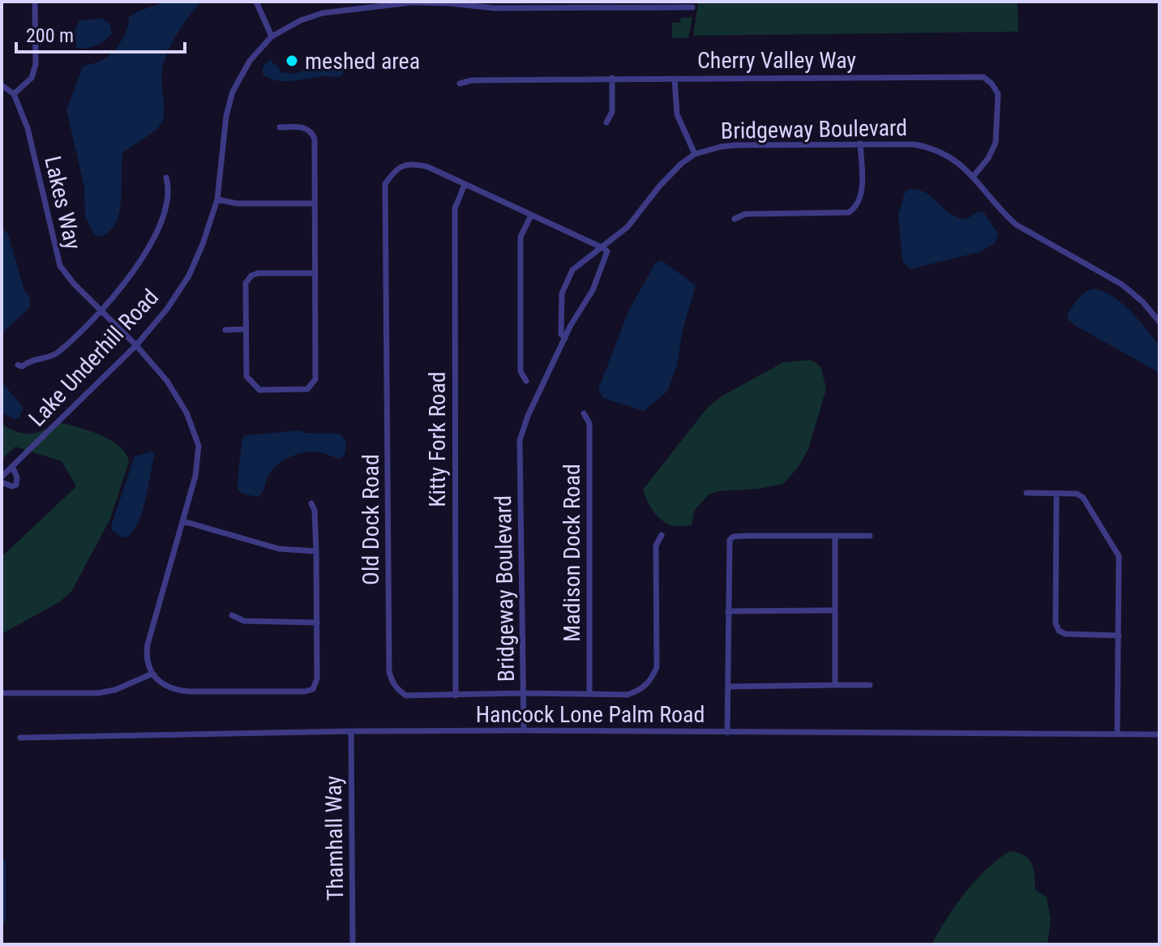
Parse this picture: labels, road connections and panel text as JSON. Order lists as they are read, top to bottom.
{
  "streets": {
    "street": [
      "Cherry Valley Way",
      "Bridgeway Boulevard",
      "Lakes Way",
      "Lake Underhill Road",
      "Kitty Fork Road",
      "Old Dock Road",
      "Madison Dock Road",
      "Hancock Lone Palm Road",
      "Thamhall Way"
    ]
  },
  "crossings": [
    ["Cherry Valley Way", "Bridgeway Boulevard"],
    ["Bridgeway Boulevard", "Old Dock Road"],
    ["Bridgeway Boulevard", "Hancock Lone Palm Road"],
    ["Lakes Way", "Lake Underhill Road"],
    ["Kitty Fork Road", "Old Dock Road"],
    ["Old Dock Road", "Madison Dock Road"],
    ["Hancock Lone Palm Road", "Thamhall Way"]
  ],
  "places": ["meshed area"],
  "scale_bar": "200 m"
}
